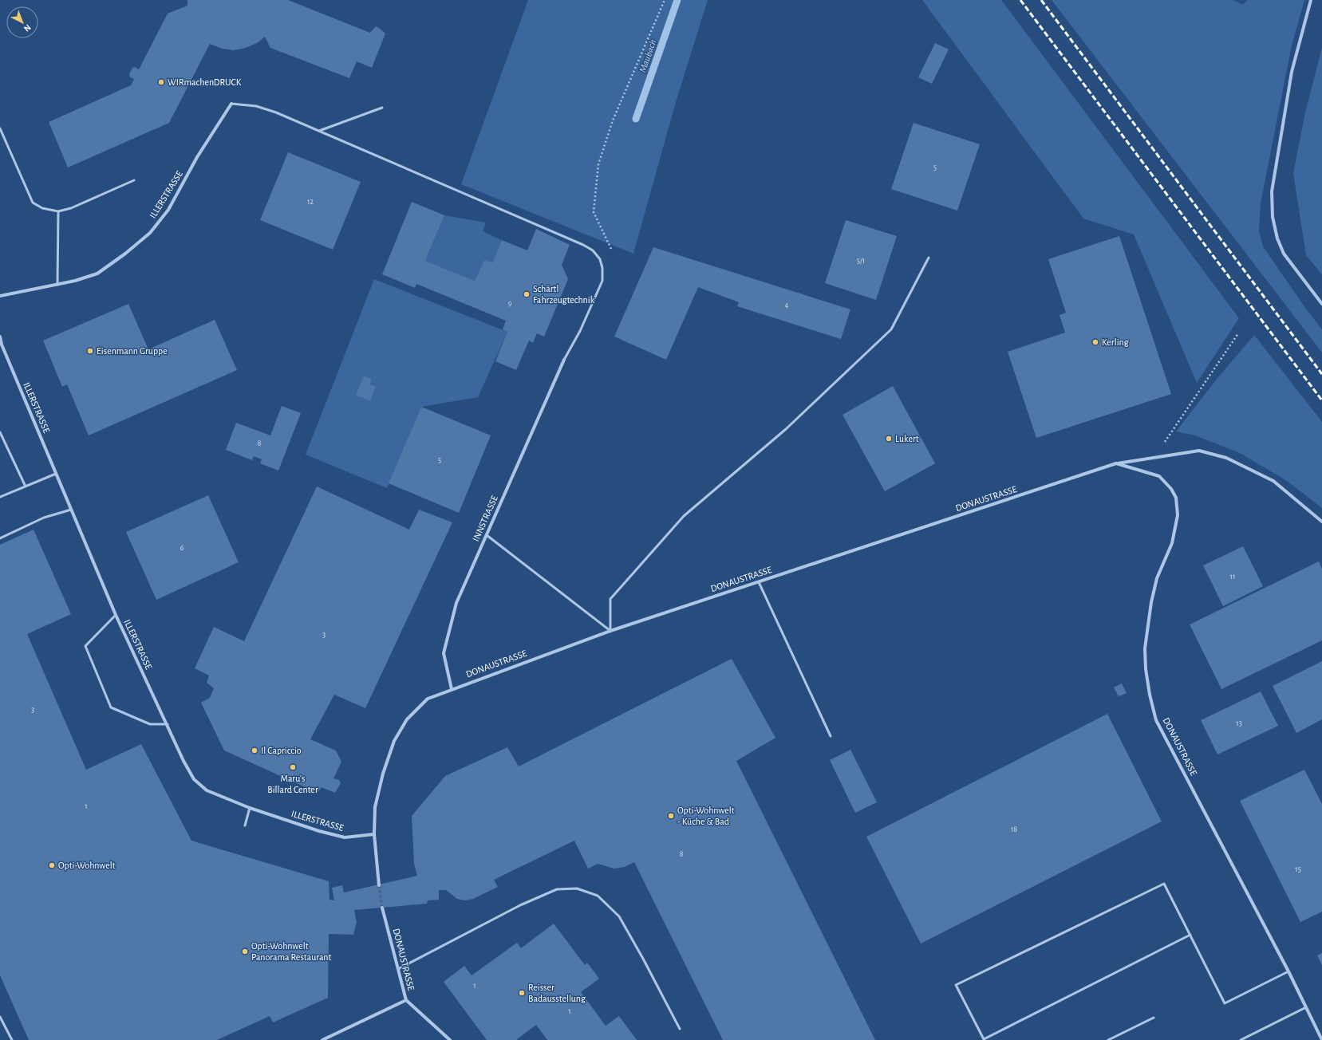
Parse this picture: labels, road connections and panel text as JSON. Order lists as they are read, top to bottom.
{
  "streets": {
    "street": ["ILLERSTRASSE", "DONAUSTRASSE", "INNSTRASSE"]
  },
  "crossings": [
    ["ILLERSTRASSE", "DONAUSTRASSE"],
    ["DONAUSTRASSE", "INNSTRASSE"]
  ],
  "water": ["Maubach"],
  "places": [
    "WIRmachenDRUCK",
    "Schärtl Fahrzeugtechnik",
    "Kerling",
    "Eisenmann Gruppe",
    "Lukert",
    "Il Capriccio",
    "Maru's Billard Center",
    "Opti-Wohnwelt - Küche & Bad",
    "Opti-Wohnwelt",
    "Opti-Wohnwelt Panorama Restaurant",
    "Reisser Badausstellung"
  ],
  "house_numbers": [
    "5",
    "12",
    "5/1",
    "9",
    "4",
    "8",
    "5",
    "6",
    "11",
    "3",
    "3",
    "13",
    "1",
    "18",
    "8",
    "15",
    "1",
    "1"
  ],
  "north": "bottom right"
}
